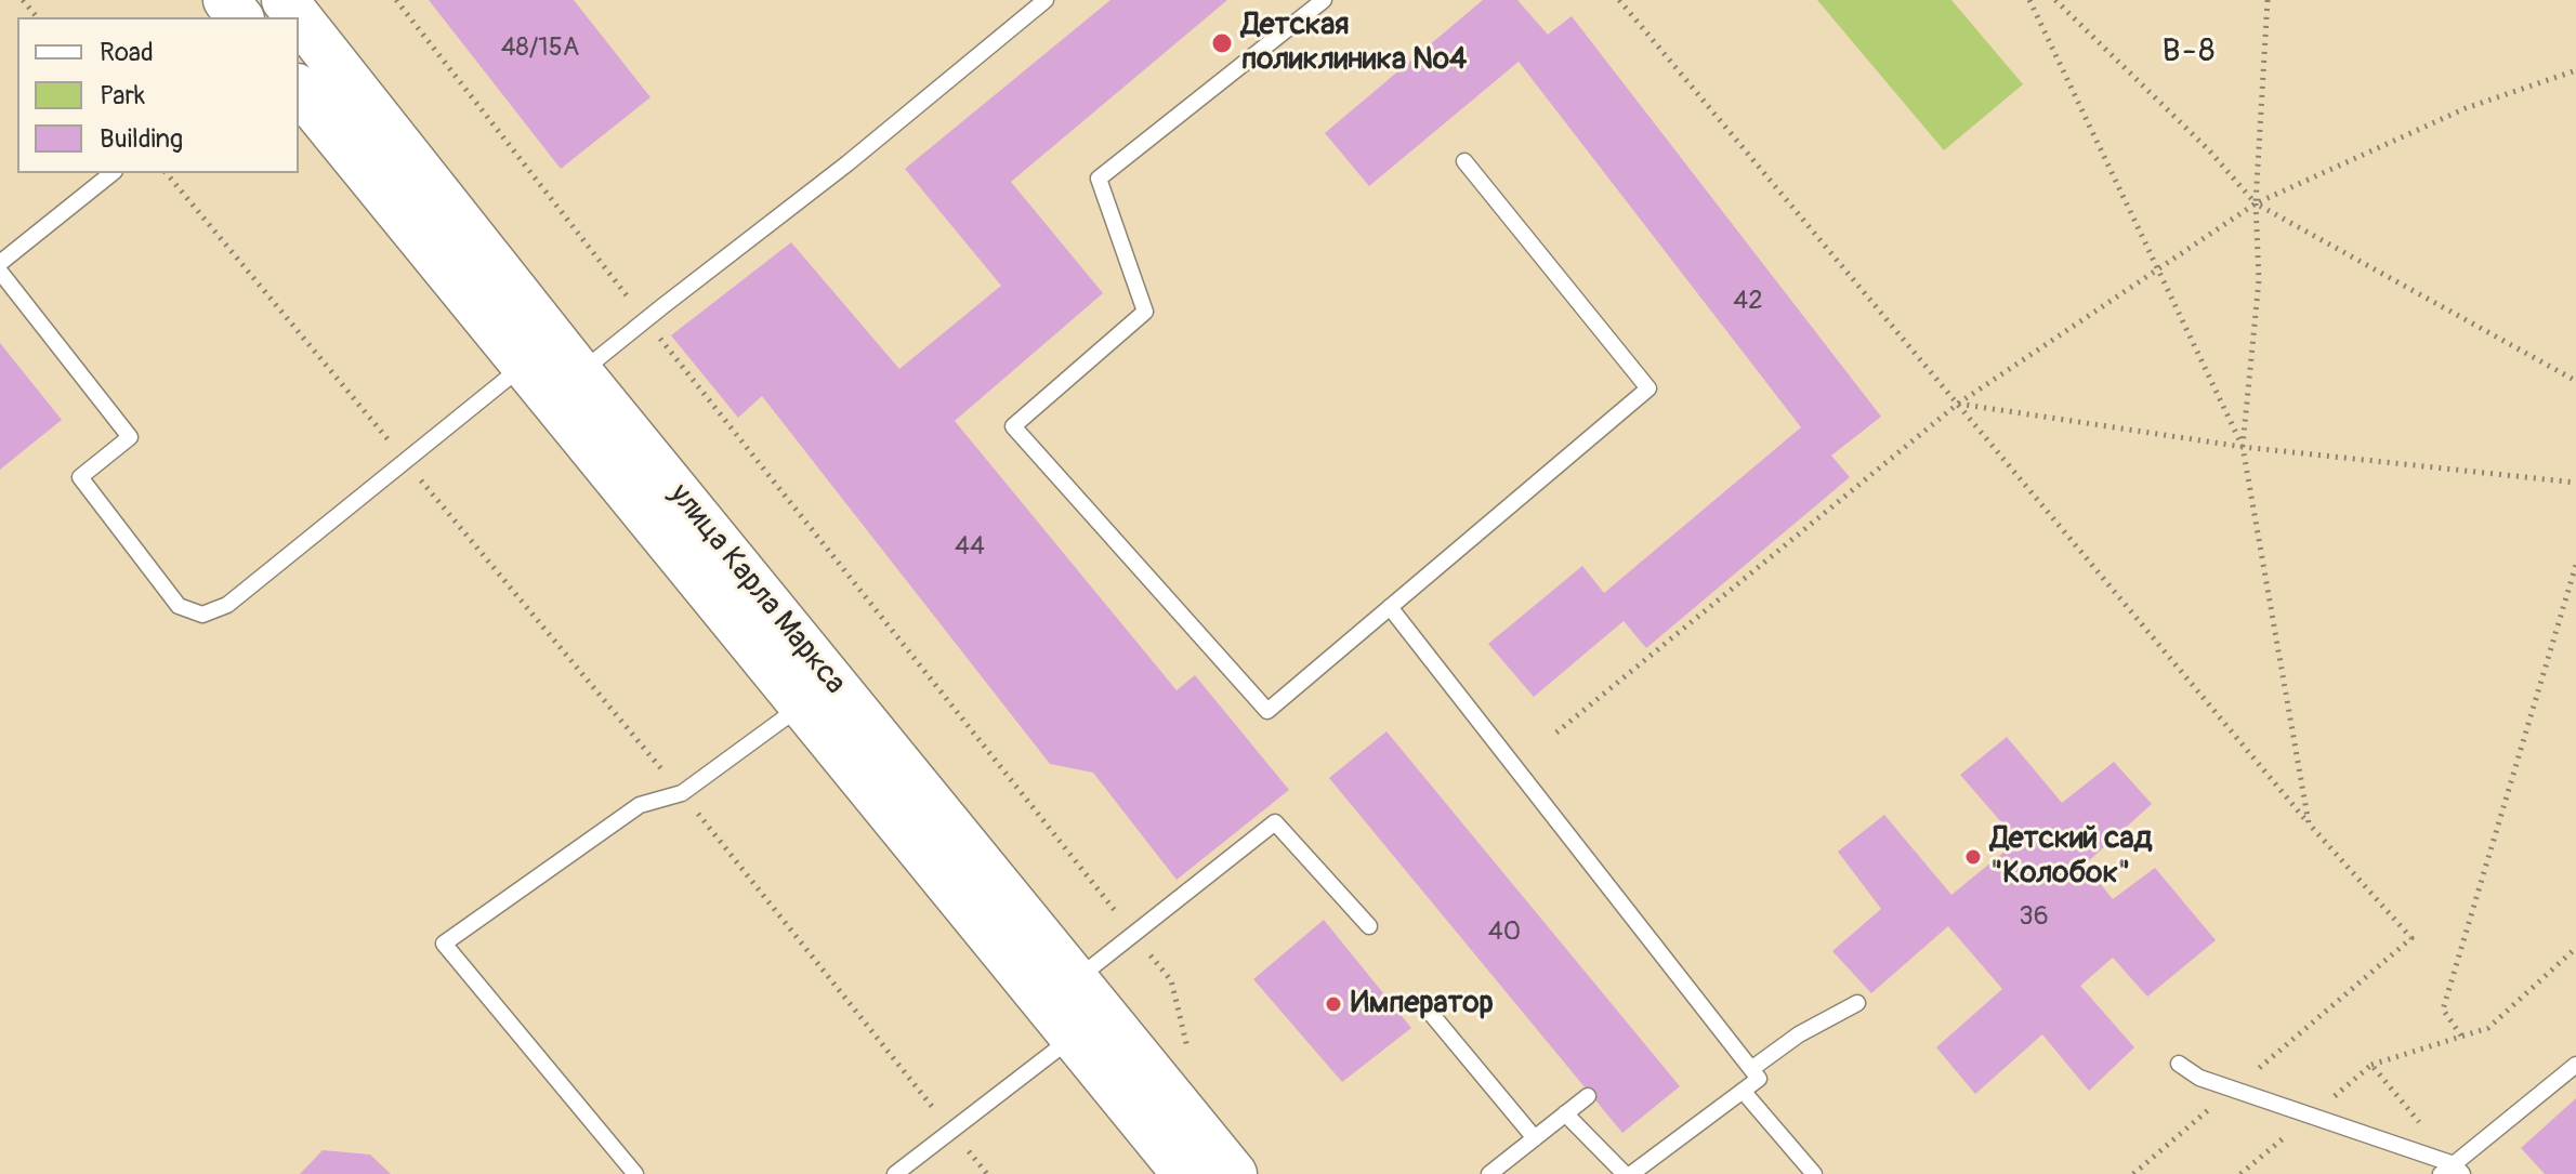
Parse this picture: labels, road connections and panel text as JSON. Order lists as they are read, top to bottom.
{
  "streets": {
    "street": ["улица Карла Маркса"]
  },
  "districts": ["В-8"],
  "places": ["Детская поликлиника №4", "Детский сад \"Колобок\"", "Император"],
  "house_numbers": [
    "48/15А",
    "42",
    "44",
    "36",
    "40"
  ],
  "legend": ["Road", "Park", "Building"]
}
